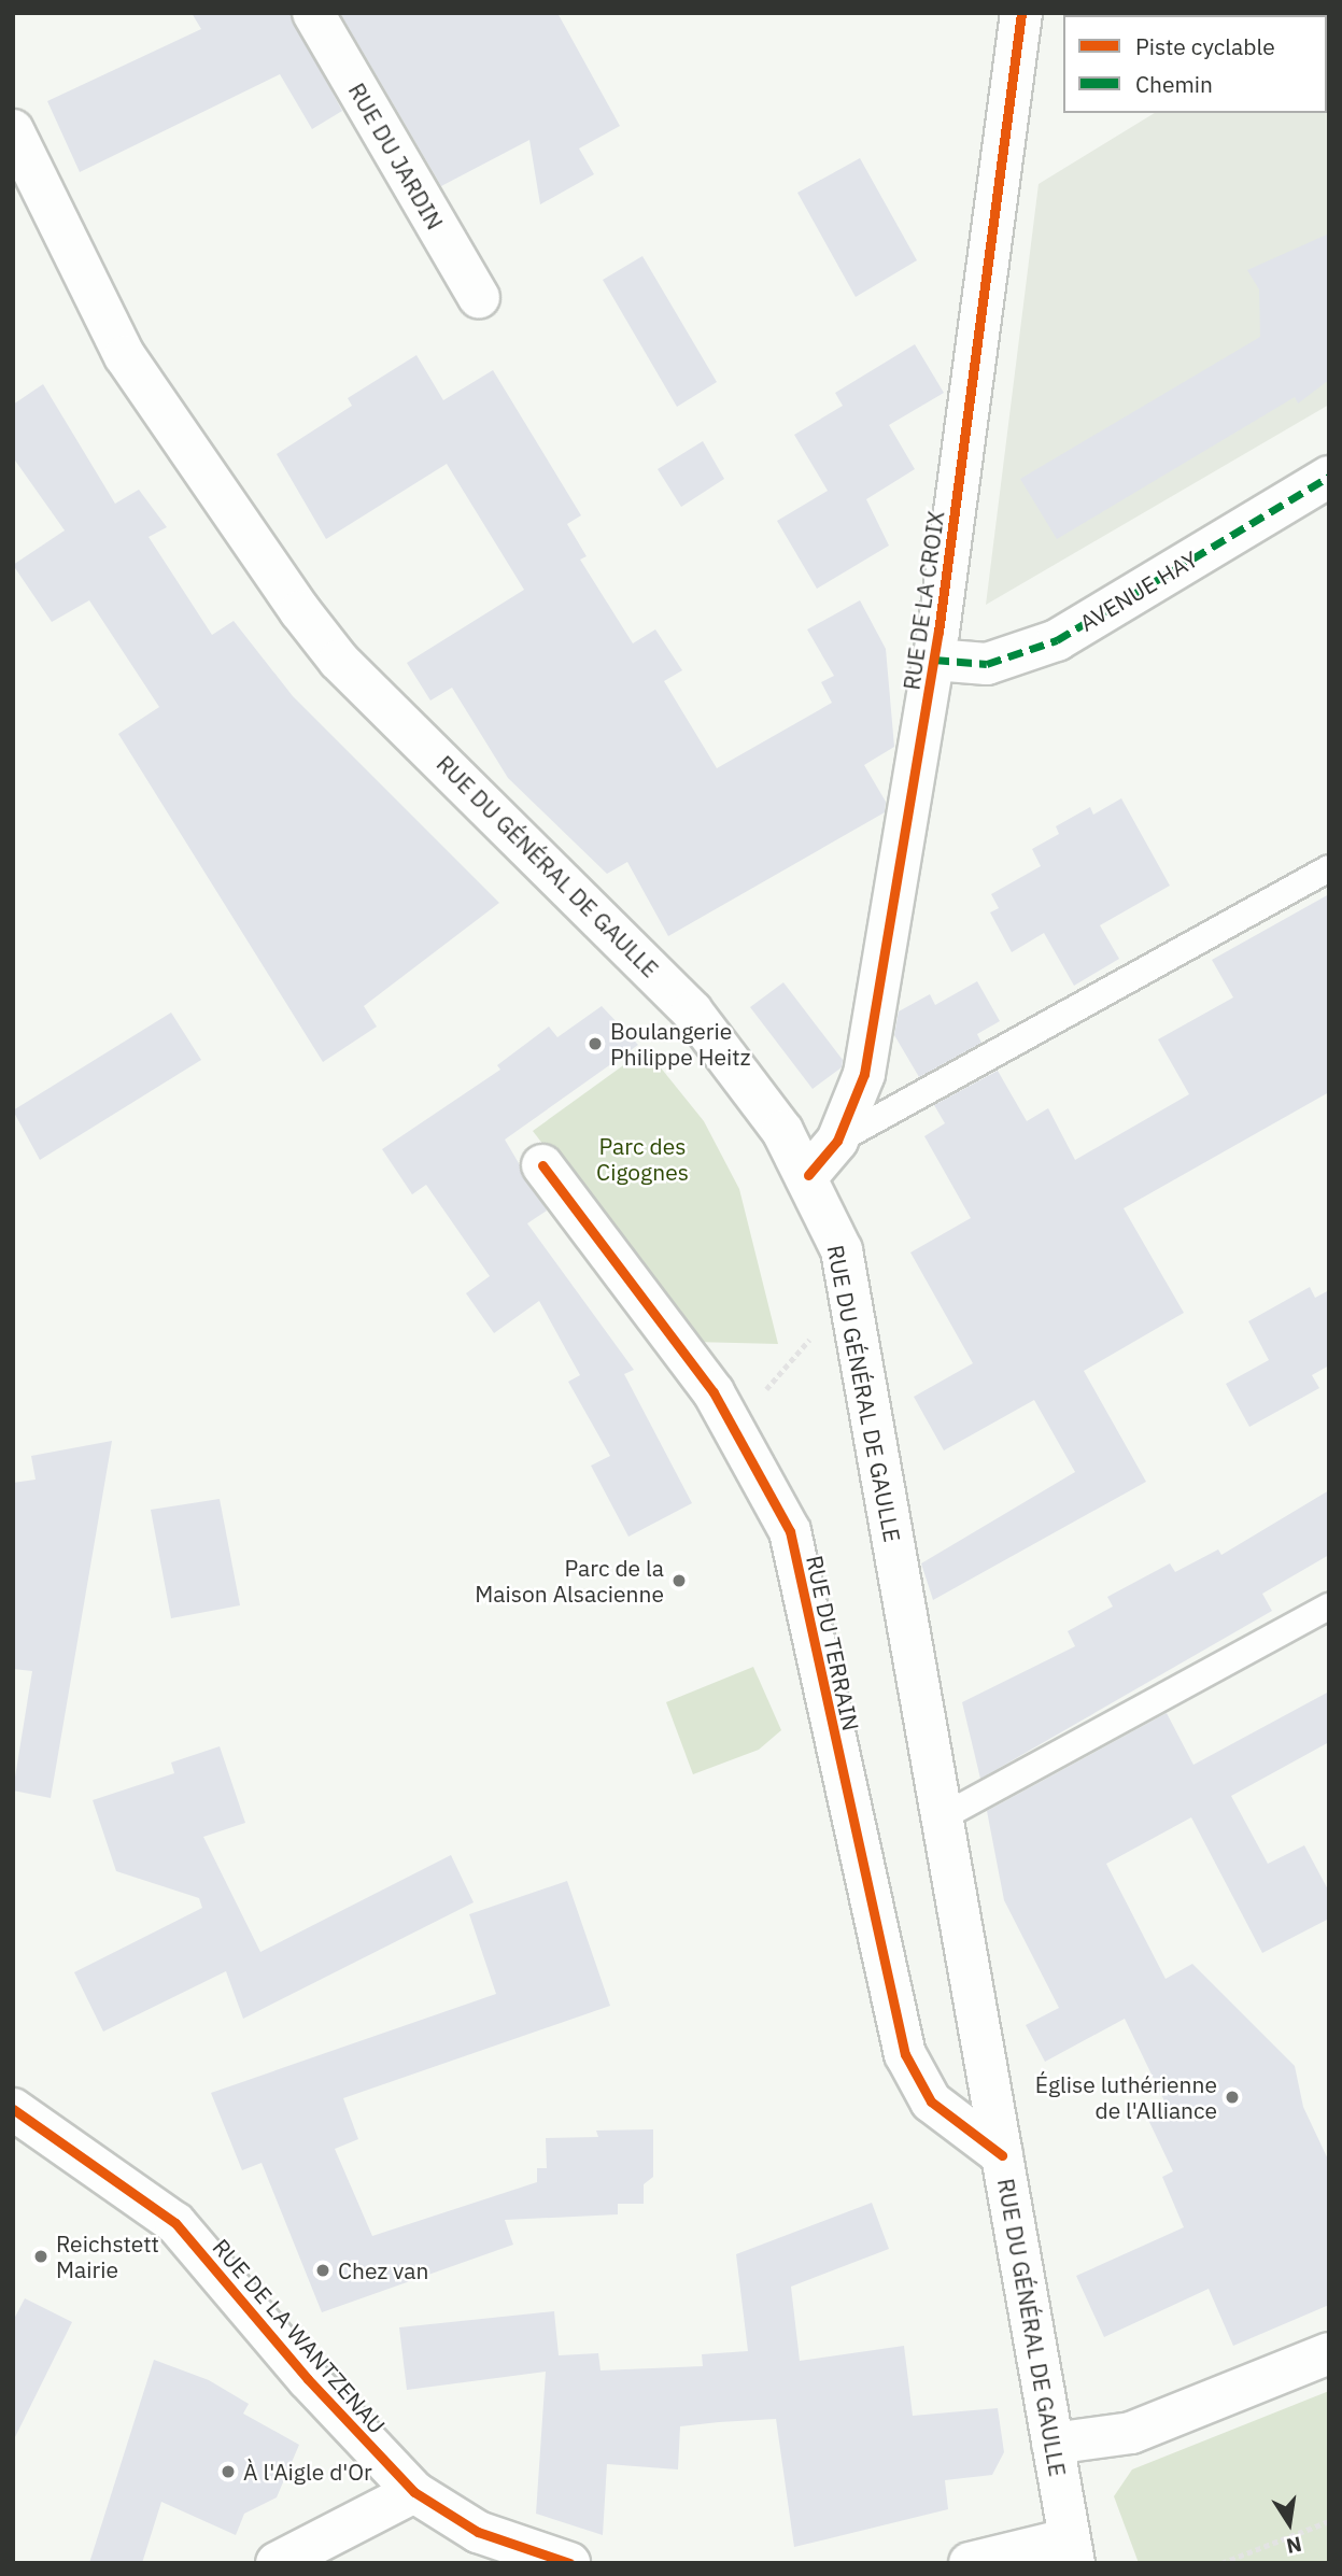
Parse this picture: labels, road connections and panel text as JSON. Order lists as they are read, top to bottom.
{
  "streets": {
    "street": [
      "RUE DU JARDIN",
      "AVENUE HAY",
      "RUE DE LA CROIX",
      "RUE DU GÉNÉRAL DE GAULLE",
      "RUE DU TERRAIN",
      "RUE DE LA WANTZENAU"
    ]
  },
  "crossings": [
    ["AVENUE HAY", "RUE DE LA CROIX"],
    ["RUE DE LA CROIX", "RUE DU GÉNÉRAL DE GAULLE"],
    ["RUE DU GÉNÉRAL DE GAULLE", "RUE DU TERRAIN"]
  ],
  "parks": ["Parc des Cigognes"],
  "places": [
    "Boulangerie Philippe Heitz",
    "Parc de la Maison Alsacienne",
    "Église luthérienne de l'Alliance",
    "Reichstett Mairie",
    "Chez van",
    "À l'Aigle d'Or"
  ],
  "legend": ["Piste cyclable", "Chemin"],
  "north": "bottom"
}
